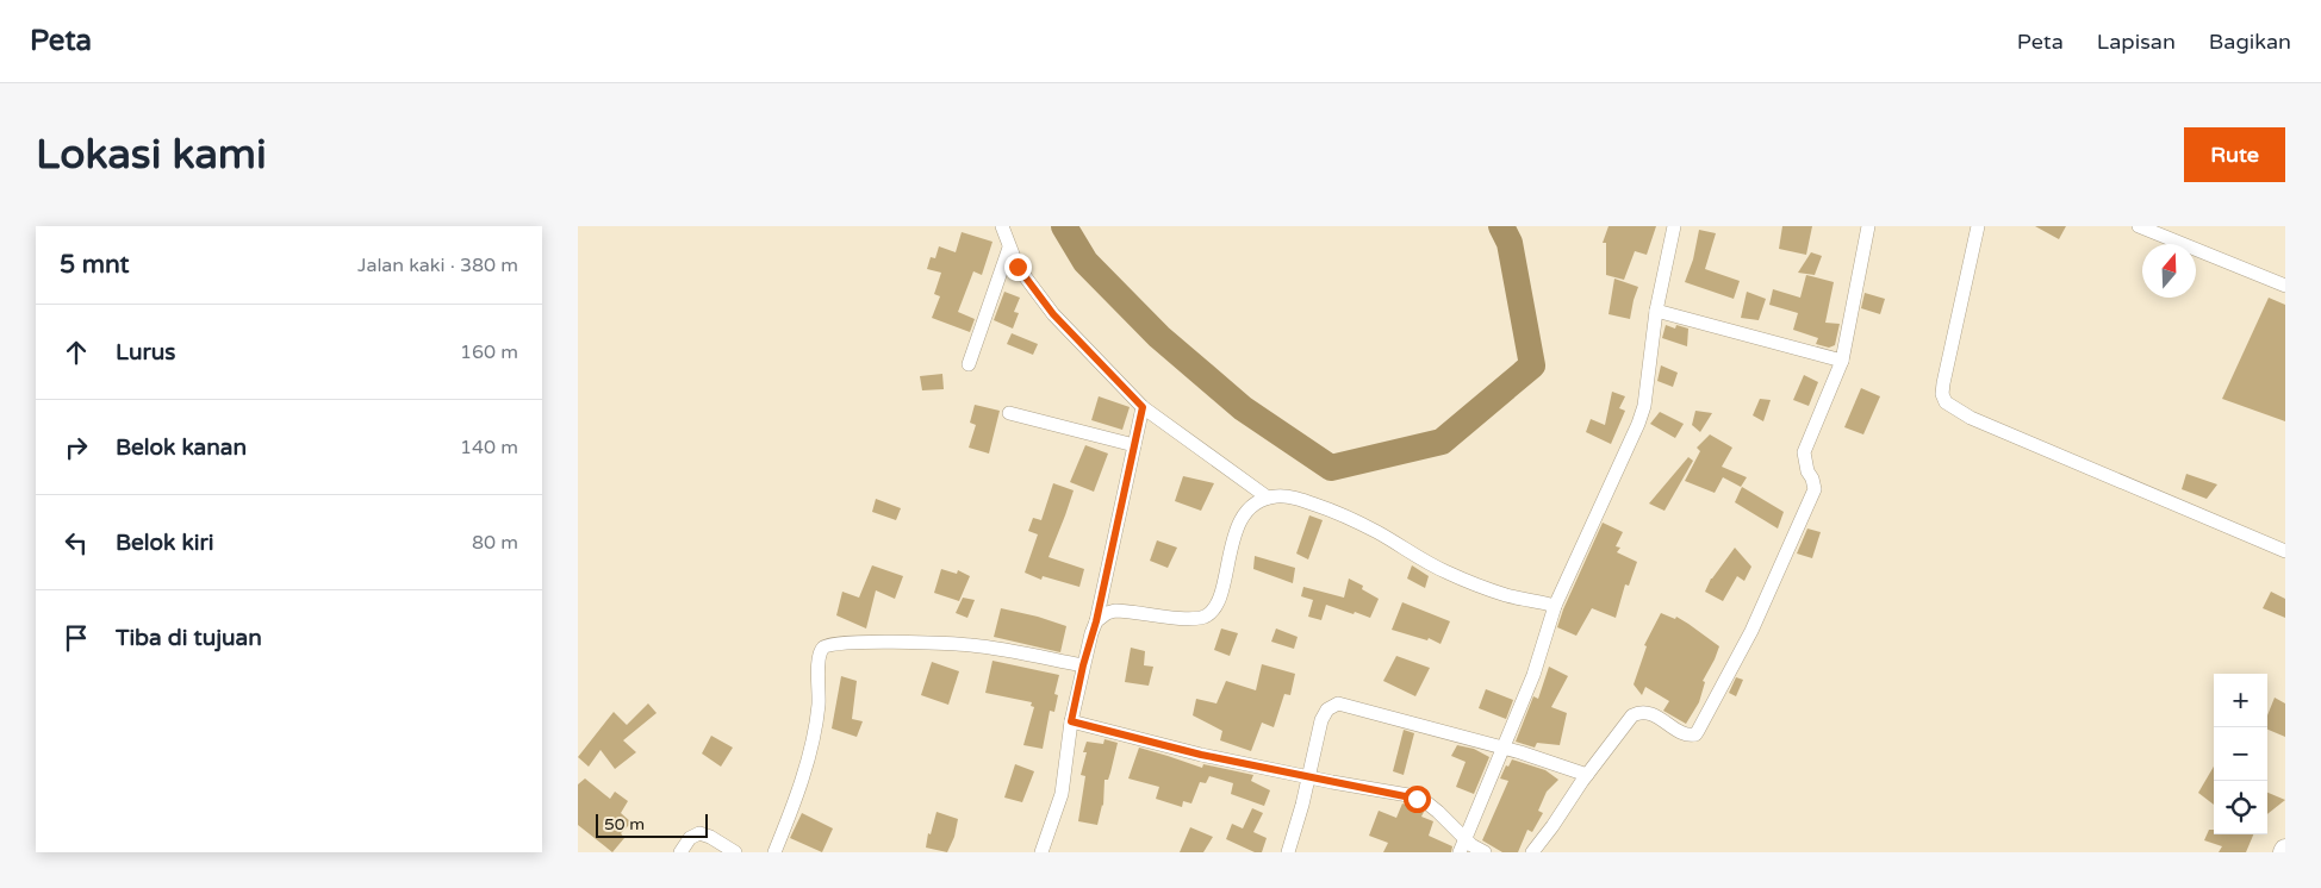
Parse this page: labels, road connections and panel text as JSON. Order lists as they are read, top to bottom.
{
  "scale_bar": "50 m",
  "north": "top",
  "page": {
    "header": "Peta",
    "nav": ["Peta", "Lapisan", "Bagikan"],
    "buttons": "Rute",
    "title": "Lokasi kami",
    "heading": ["5 mnt", "Jalan kaki · 380 m"],
    "list": [
      ["Lurus", "160 m"],
      ["Belok kanan", "140 m"],
      ["Belok kiri", "80 m"],
      "Tiba di tujuan"
    ],
    "map_buttons": ["+", "−"],
    "scale": "50 m"
  }
}
